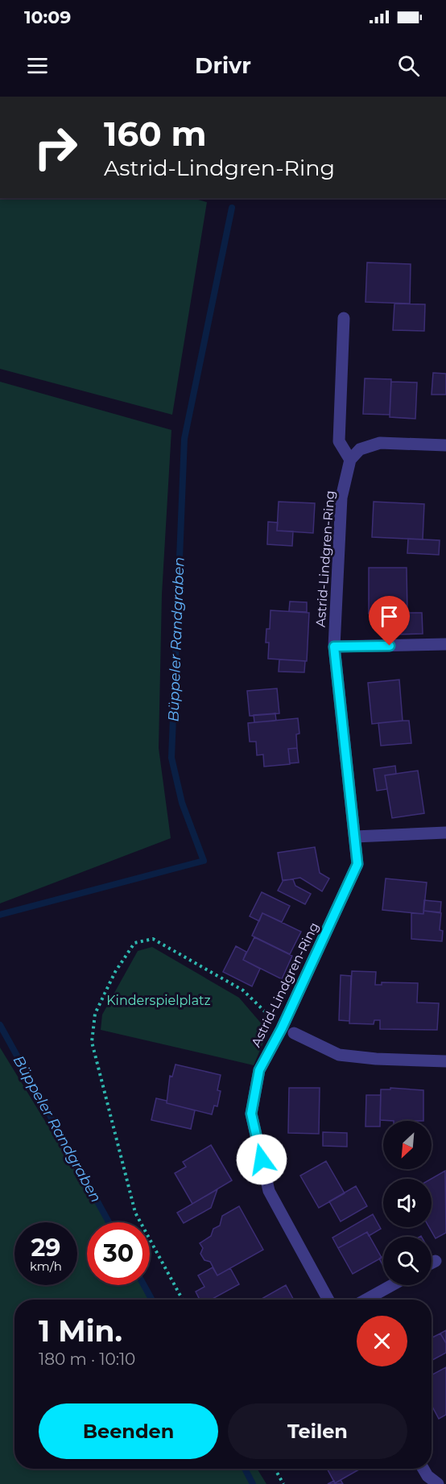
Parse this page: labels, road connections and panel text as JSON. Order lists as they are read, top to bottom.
{
  "streets": {
    "street": ["Astrid-Lindgren-Ring"]
  },
  "water": ["Büppeler Randgraben"],
  "parks": ["Kinderspielplatz"],
  "north": "bottom left",
  "page": {
    "status": "10:09",
    "header": "Drivr",
    "turn": ["160 m", "Astrid-Lindgren-Ring"],
    "speed": "29 km/h",
    "limit": "30",
    "heading": ["1 Min.", "180 m · 10:10"],
    "buttons": ["Beenden", "Teilen"]
  }
}
